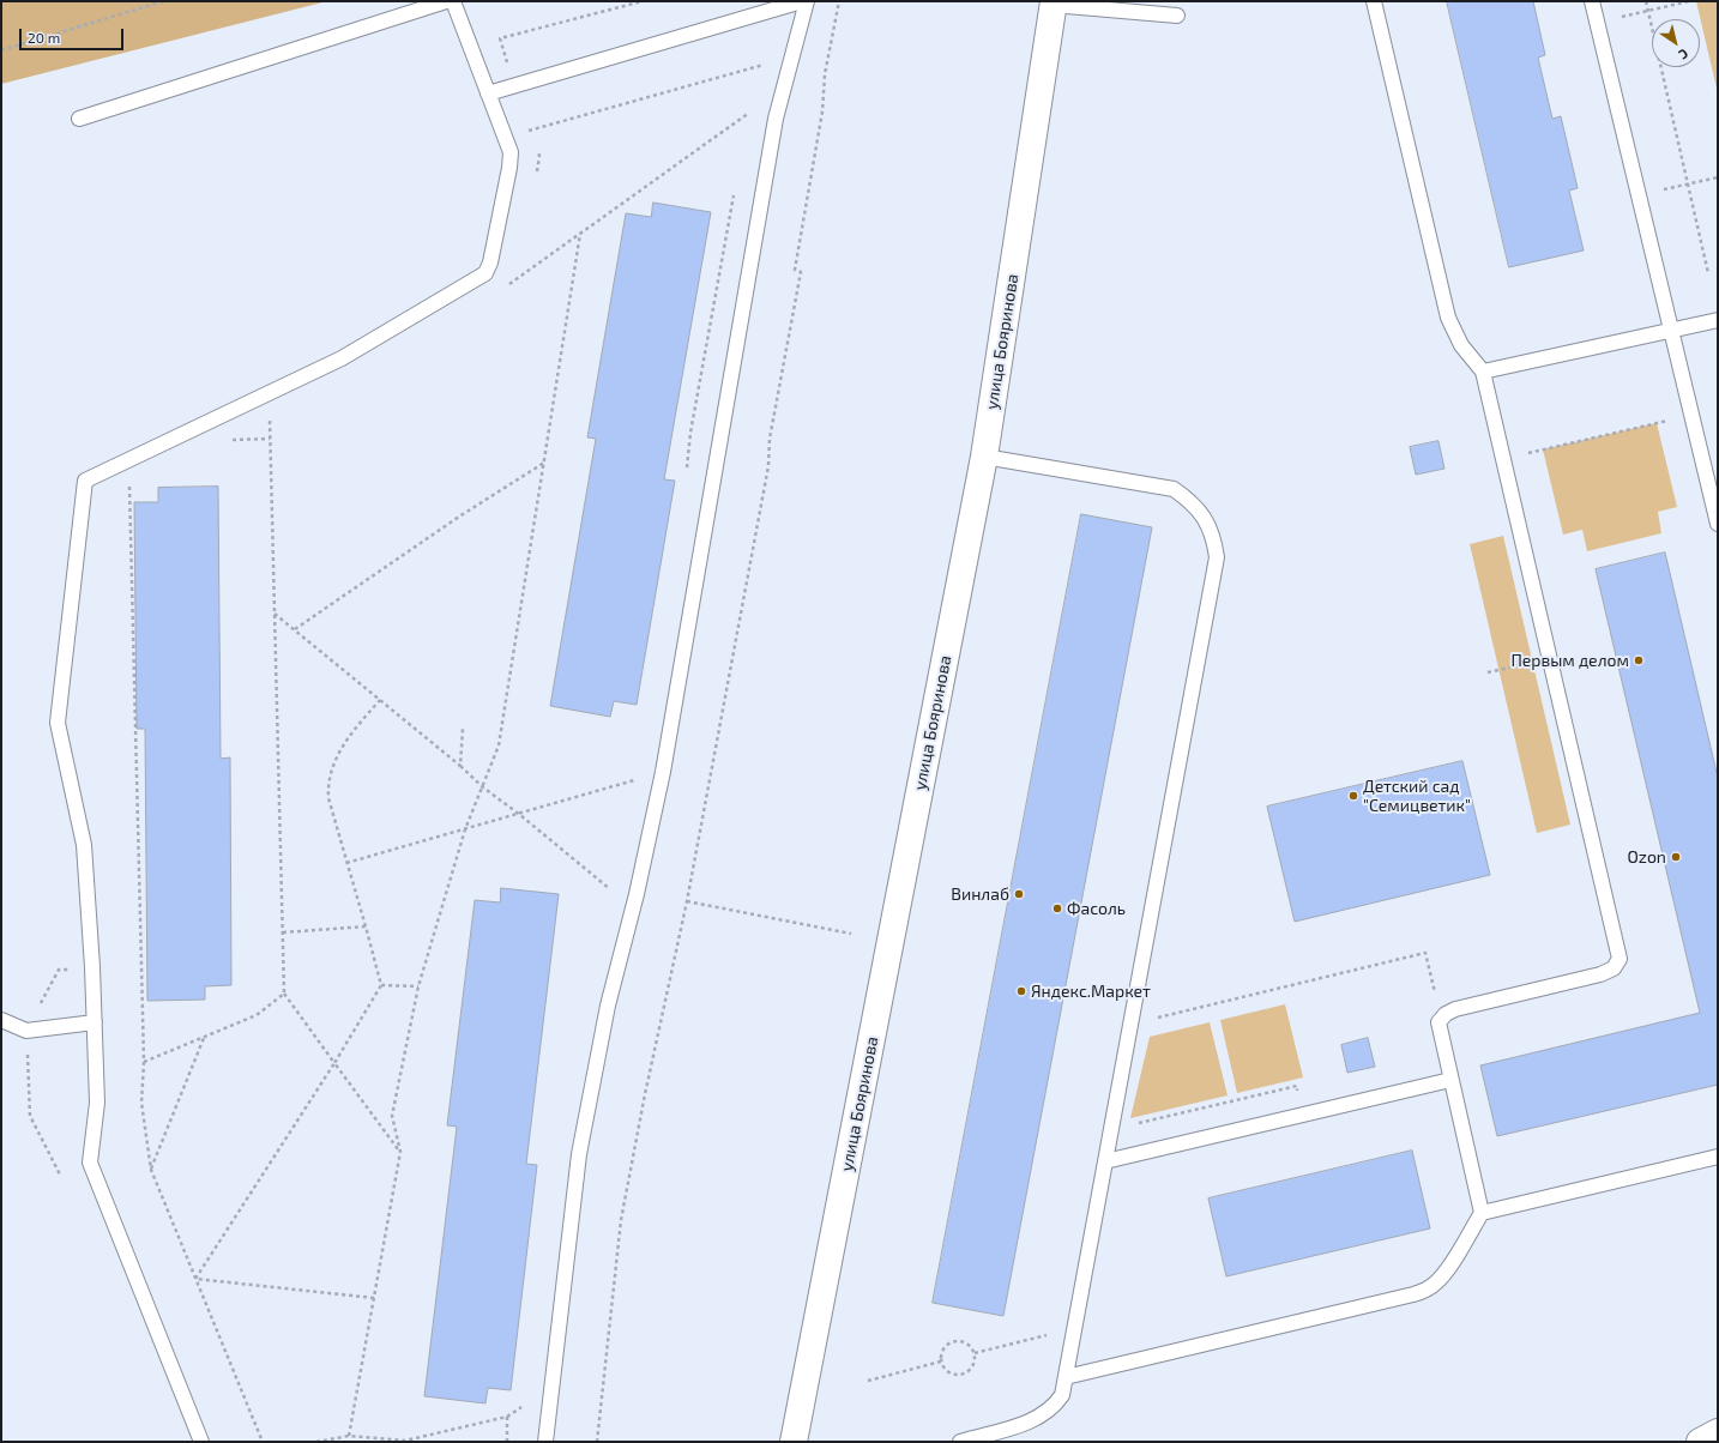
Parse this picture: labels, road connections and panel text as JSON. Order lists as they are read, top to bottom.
{
  "streets": {
    "street": ["улица Бояринова"]
  },
  "places": [
    "Первым делом",
    "Детский сад \"Семицветик\"",
    "Ozon",
    "Винлаб",
    "Фасоль",
    "Яндекс.Маркет"
  ],
  "scale_bar": "20 m",
  "north": "bottom right"
}
